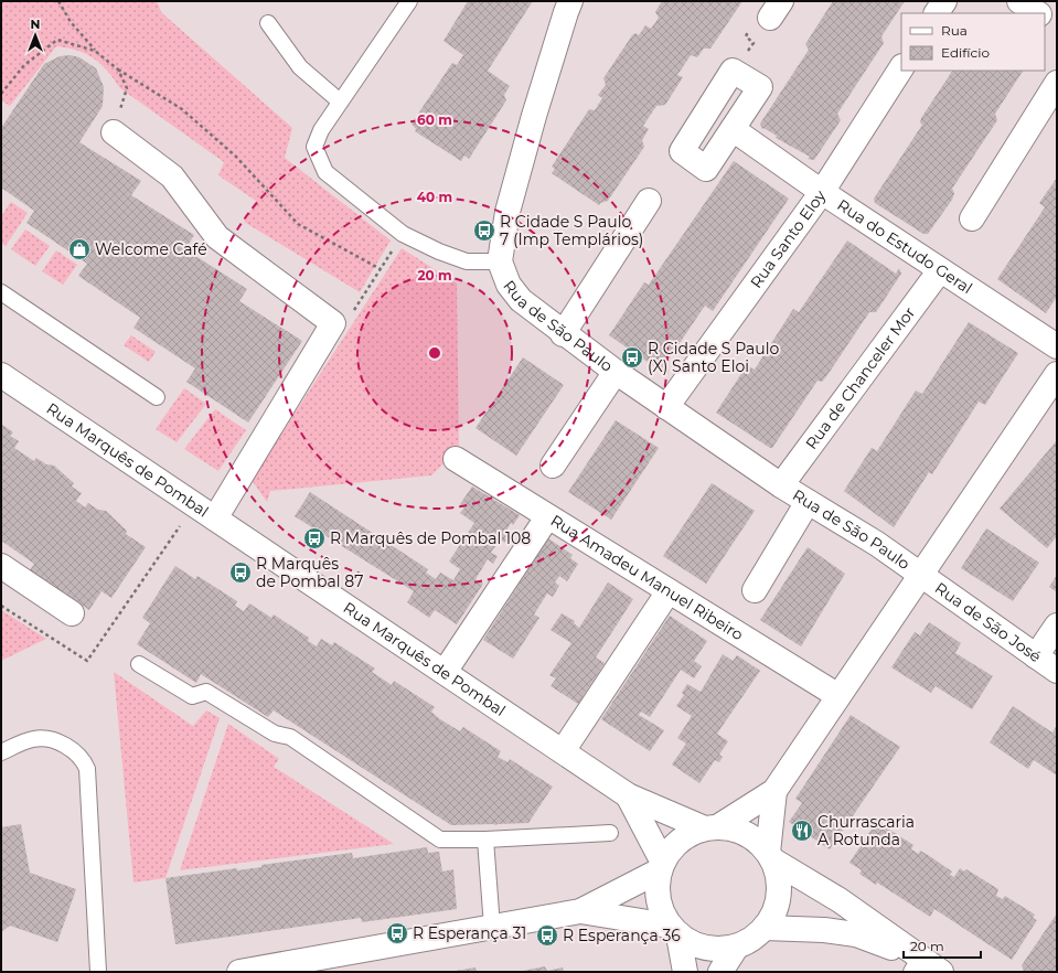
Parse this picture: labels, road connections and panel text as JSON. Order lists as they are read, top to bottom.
{
  "streets": {
    "street": [
      "Rua Santo Eloy",
      "Rua do Estudo Geral",
      "Rua de São Paulo",
      "Rua de Chanceler Mor",
      "Rua Marquês de Pombal",
      "Rua Amadeu Manuel Ribeiro",
      "Rua de São José"
    ]
  },
  "crossings": [
    ["Rua Santo Eloy", "Rua do Estudo Geral"],
    ["Rua Santo Eloy", "Rua de São Paulo"],
    ["Rua do Estudo Geral", "Rua de Chanceler Mor"],
    ["Rua de São Paulo", "Rua de Chanceler Mor"],
    ["Rua de São Paulo", "Rua de São José"]
  ],
  "places": {
    "bus stop": [
      "R Cidade S Paulo 7 (Imp Templários)",
      "R Cidade S Paulo (X) Santo Eloi",
      "R Marquês de Pombal 108",
      "R Marquês de Pombal 87",
      "R Esperança 31",
      "R Esperança 36"
    ],
    "shop": ["Welcome Café"],
    "restaurant": ["Churrascaria A Rotunda"]
  },
  "legend": ["Rua", "Edifício"],
  "scale_bar": "20 m",
  "north": "top",
  "rings": ["60 m", "40 m", "20 m"]
}
